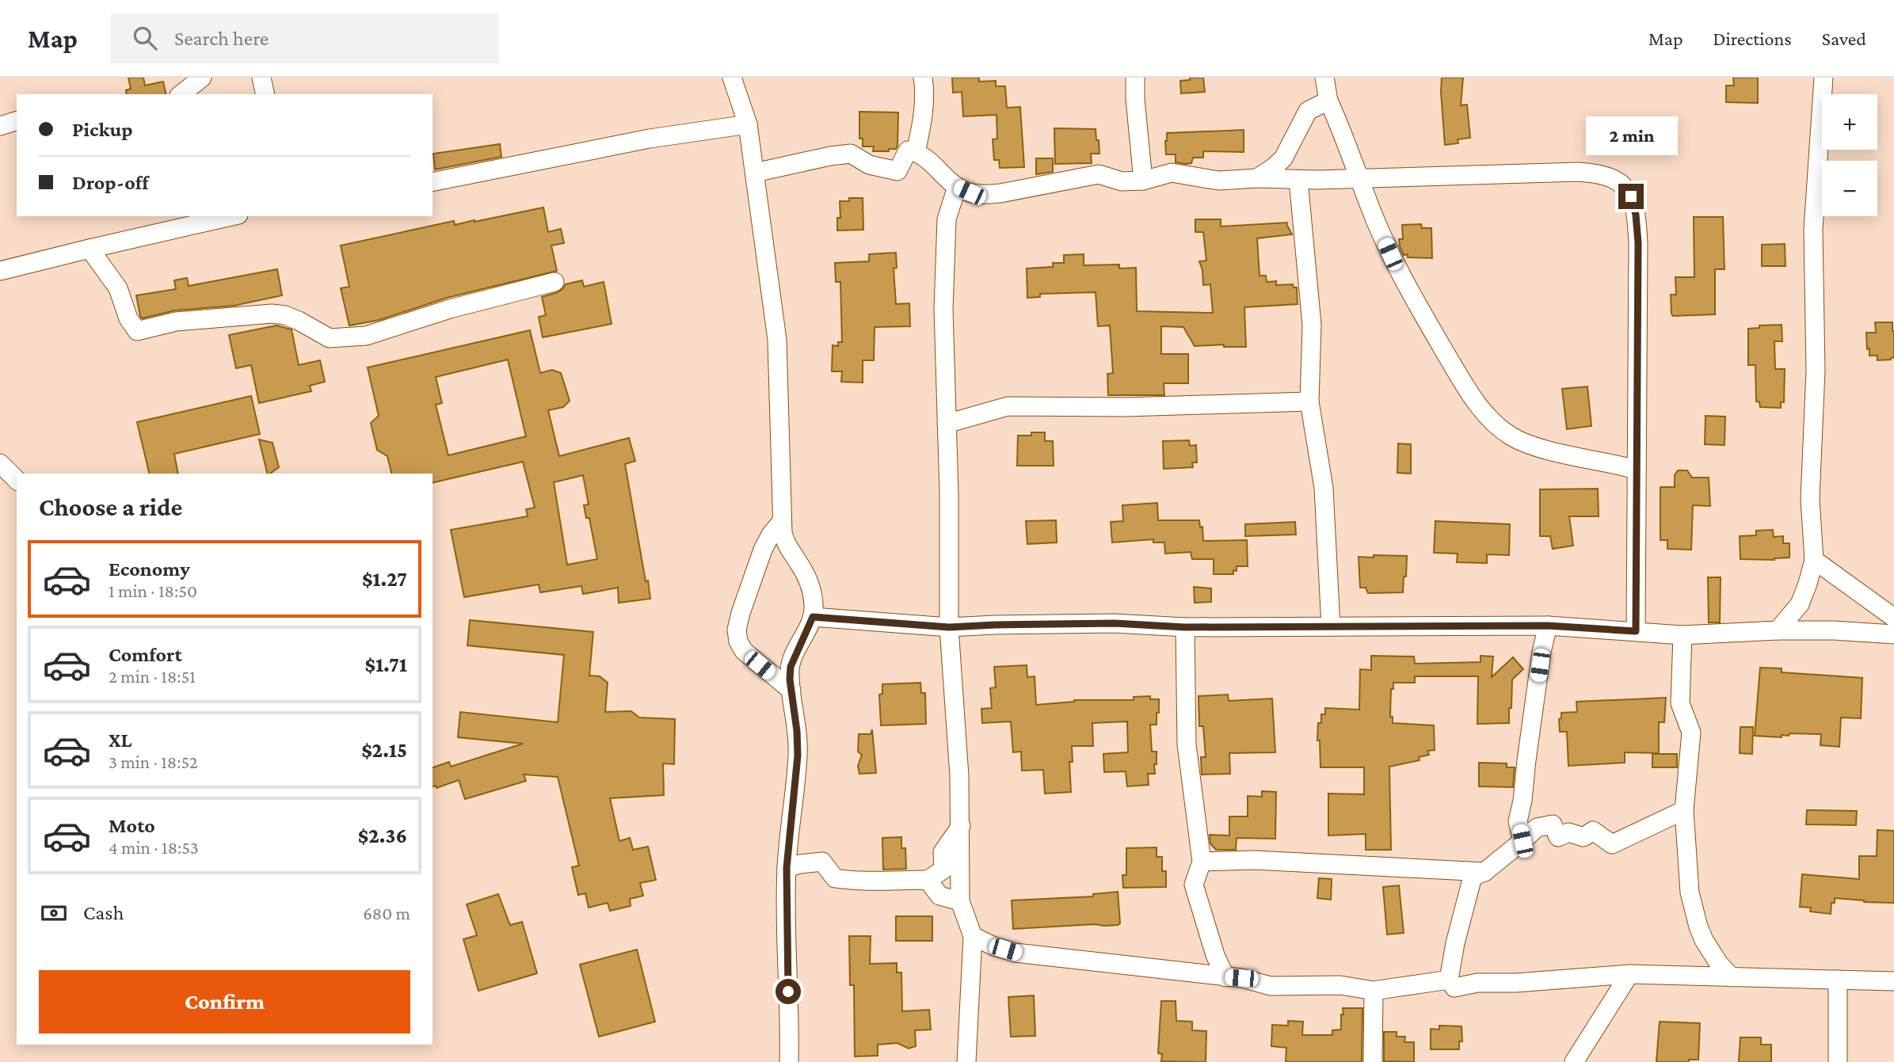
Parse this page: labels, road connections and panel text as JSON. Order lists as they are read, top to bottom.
{
  "page": {
    "header": "Map",
    "search": "Search here",
    "nav": ["Map", "Directions", "Saved"],
    "map_buttons": ["+", "−"],
    "banner": ["Pickup", "Drop-off"],
    "bubble": "2 min",
    "heading": "Choose a ride",
    "list": [
      {
        "name": "Economy",
        "note": "1 min · 18:50",
        "value": "$1.27"
      },
      {
        "name": "Comfort",
        "note": "2 min · 18:51",
        "value": "$1.71"
      },
      {
        "name": "XL",
        "note": "3 min · 18:52",
        "value": "$2.15"
      },
      {
        "name": "Moto",
        "note": "4 min · 18:53",
        "value": "$2.36"
      }
    ],
    "pay": ["Cash", "680 m"],
    "buttons": "Confirm"
  }
}
